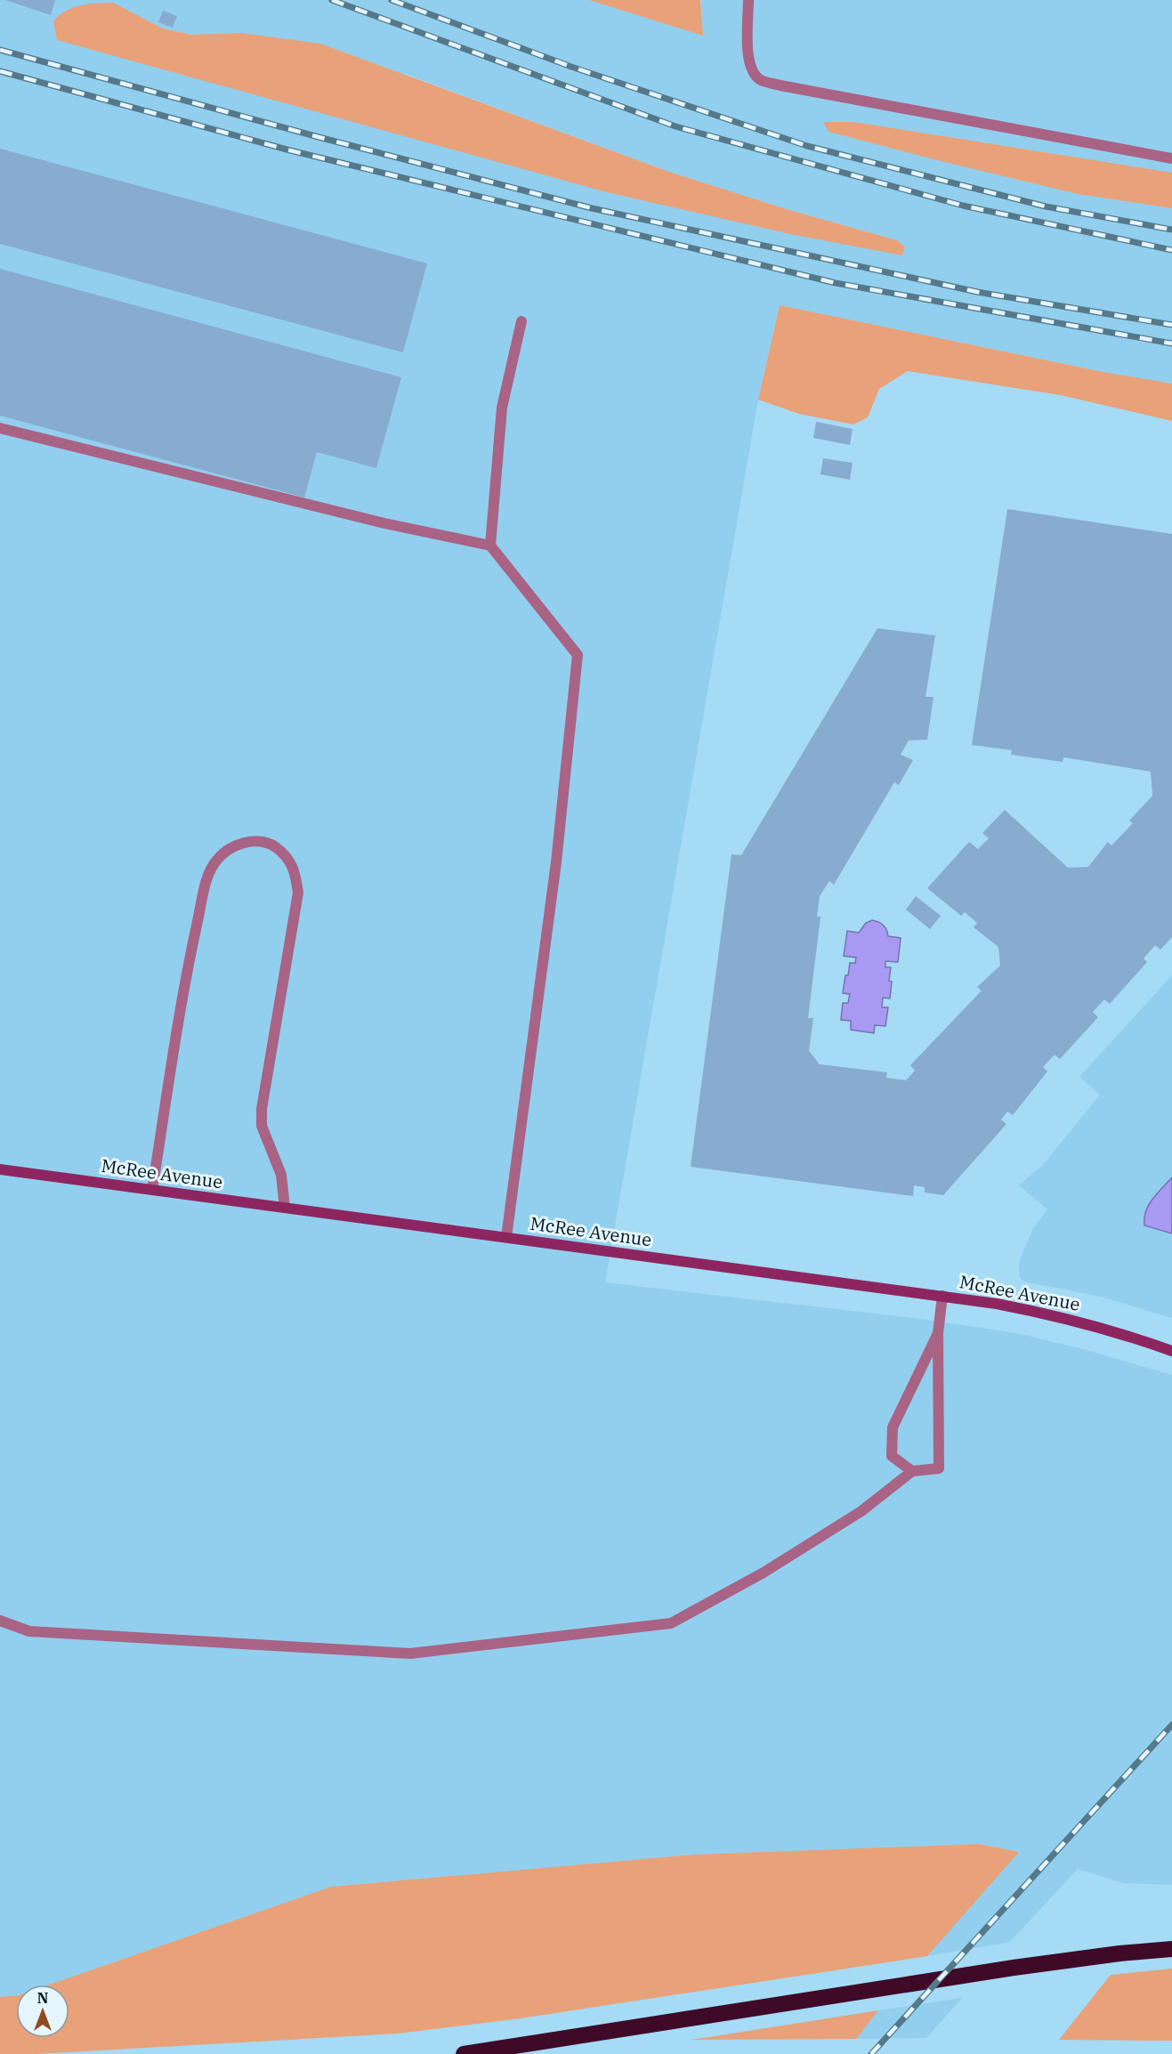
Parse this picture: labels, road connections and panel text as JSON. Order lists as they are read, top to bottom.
{
  "streets": {
    "main road": ["McRee Avenue"]
  },
  "north": "top"
}
